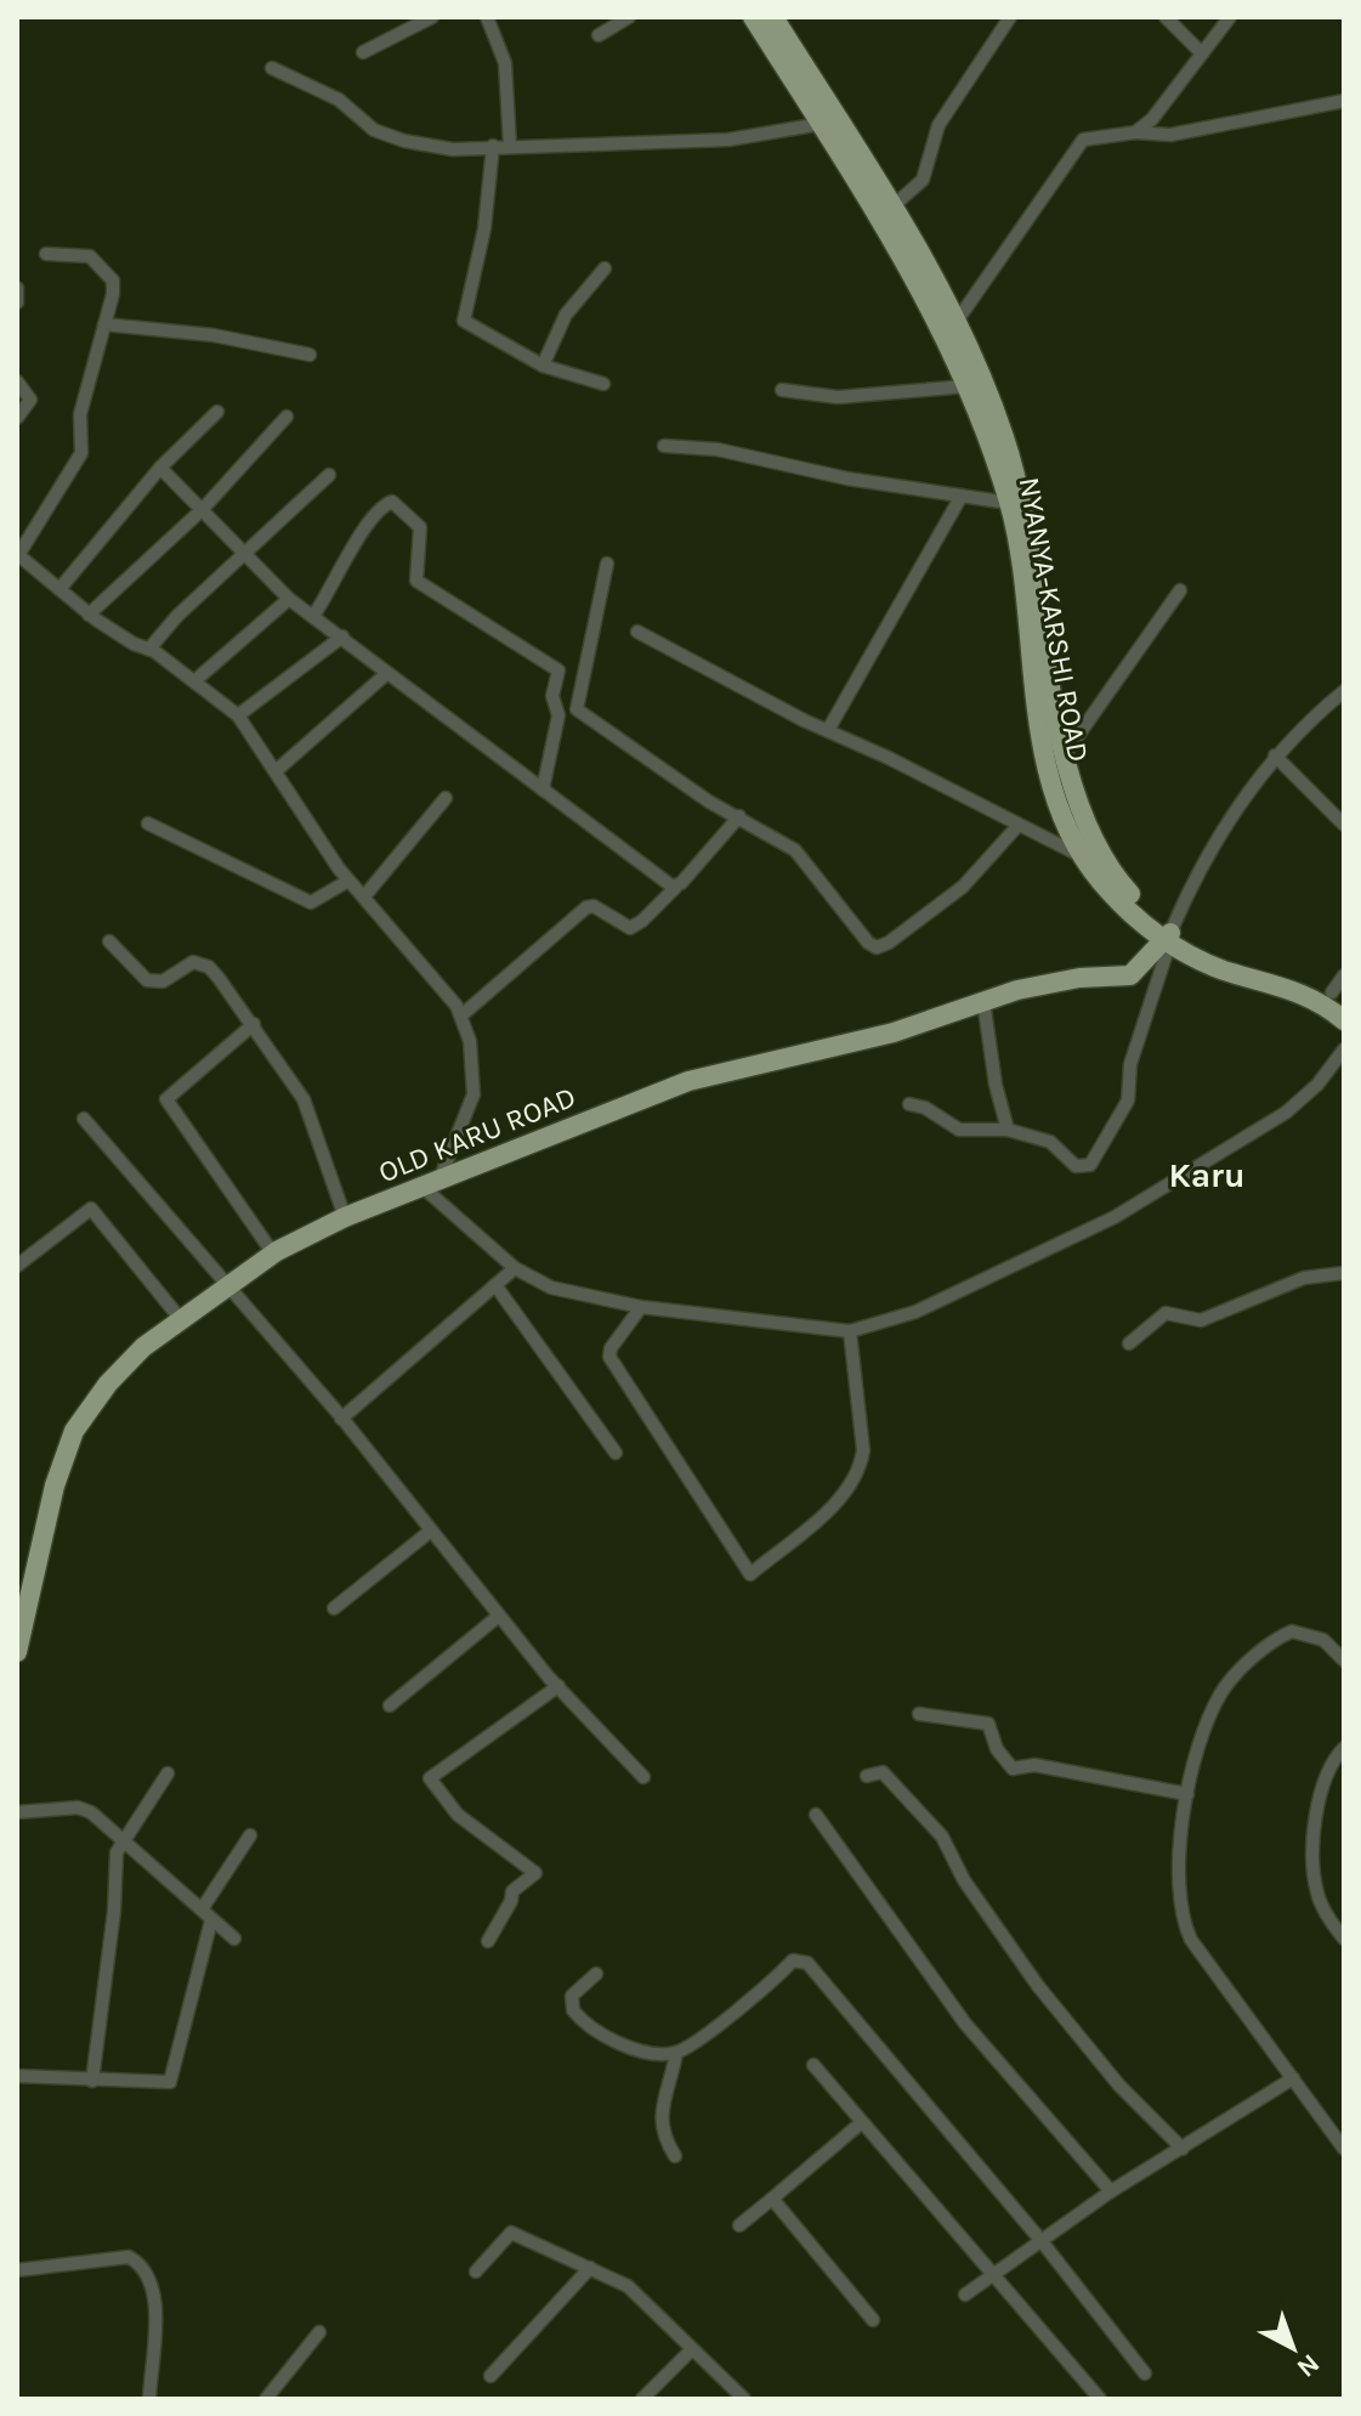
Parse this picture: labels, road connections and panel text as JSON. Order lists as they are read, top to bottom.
{
  "streets": {
    "main road": ["NYANYA-KARSHI ROAD", "OLD KARU ROAD"]
  },
  "crossings": [
    ["NYANYA-KARSHI ROAD", "OLD KARU ROAD"]
  ],
  "districts": ["Karu"],
  "north": "bottom right"
}
